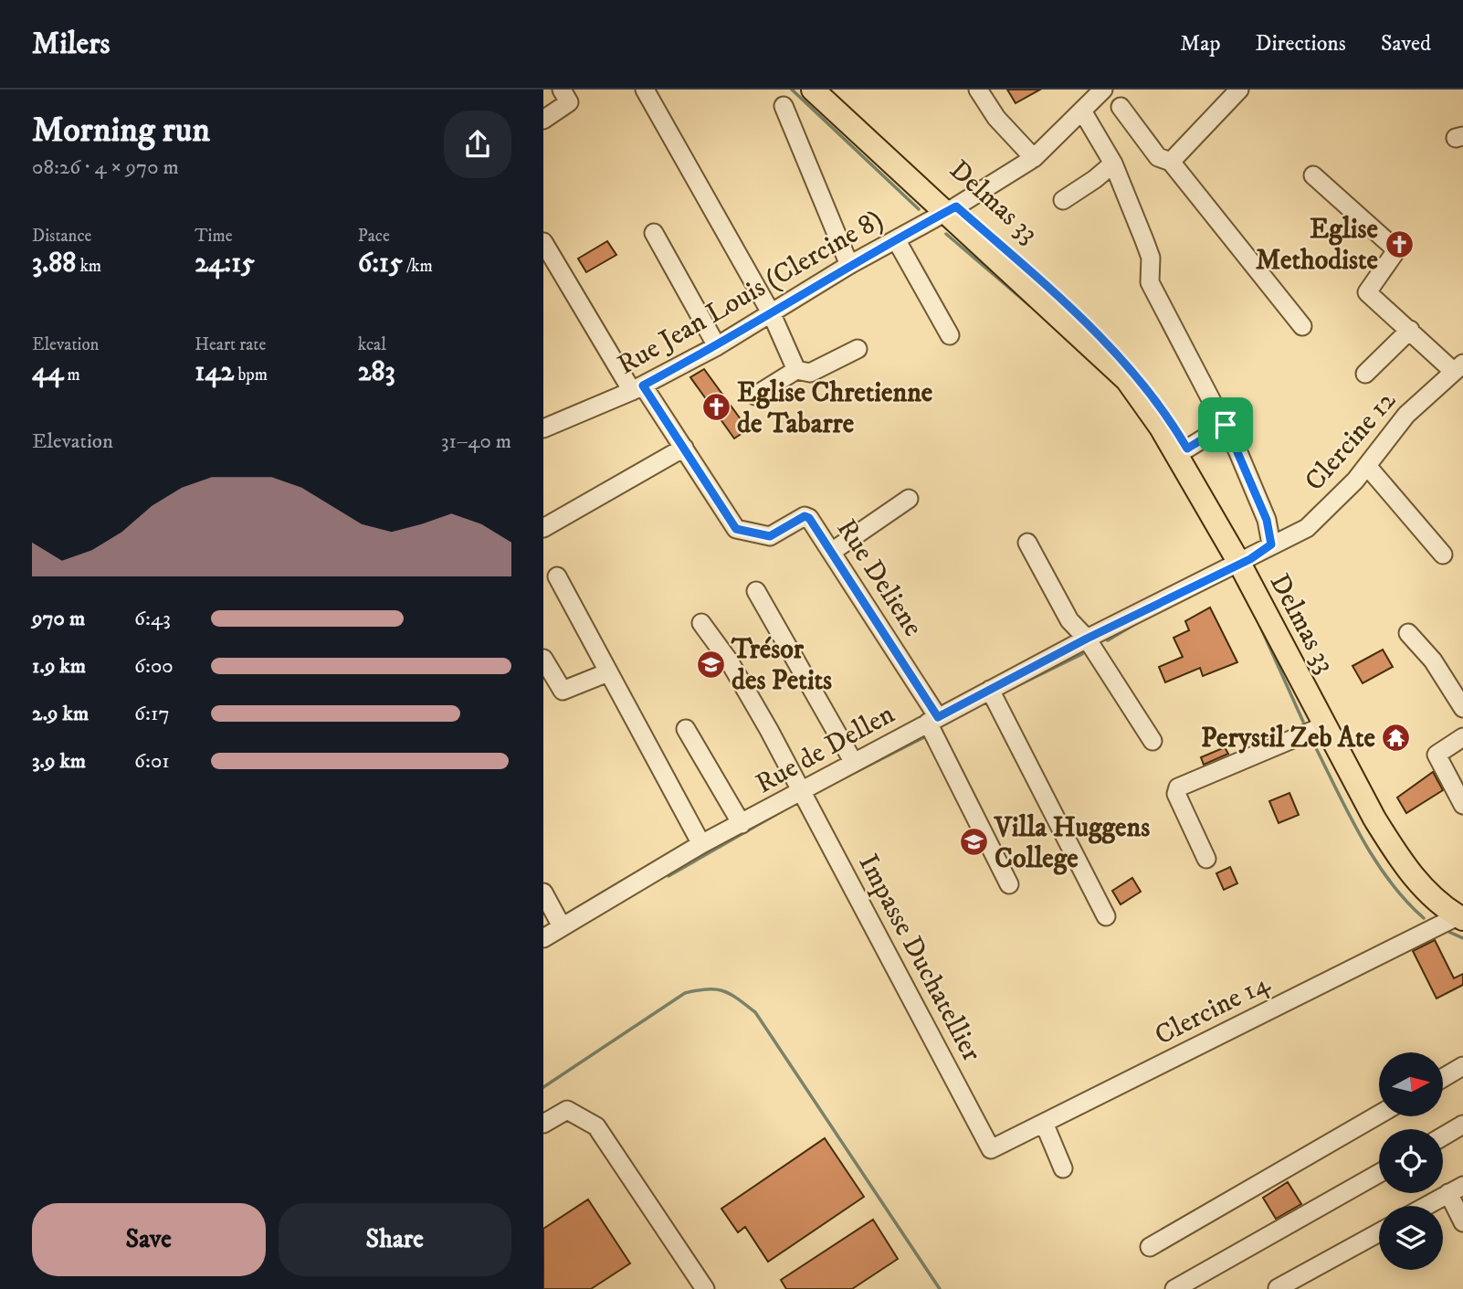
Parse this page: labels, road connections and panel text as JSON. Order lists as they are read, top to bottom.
{
  "streets": {
    "main road": ["Delmas 33"],
    "street": [
      "Rue Jean Louis (Clercine 8)",
      "Clercine 12",
      "Rue Deliene",
      "Rue de Dellen",
      "Impasse Duchatellier",
      "Clercine 14"
    ]
  },
  "crossings": [
    ["Delmas 33", "Rue Jean Louis (Clercine 8)"],
    ["Delmas 33", "Clercine 12"],
    ["Delmas 33", "Rue de Dellen"],
    ["Delmas 33", "Clercine 14"],
    ["Rue Jean Louis (Clercine 8)", "Rue Deliene"],
    ["Clercine 12", "Rue de Dellen"],
    ["Rue Deliene", "Rue de Dellen"],
    ["Rue de Dellen", "Impasse Duchatellier"],
    ["Impasse Duchatellier", "Clercine 14"]
  ],
  "places": {
    "church": ["Eglise Methodiste", "Eglise Chretienne de Tabarre"],
    "school or university": ["Trésor des Petits", "Villa Huggens College"],
    "temple": ["Perystil Zeb Ate"]
  },
  "north": "right",
  "page": {
    "header": "Milers",
    "nav": ["Map", "Directions", "Saved"],
    "heading": ["Morning run", "08:26 · 4 × 970 m"],
    "stats": [
      ["Distance", "3.88 km"],
      ["Time", "24:15"],
      ["Pace", "6:15 /km"],
      ["Elevation", "44 m"],
      ["Heart rate", "142 bpm"],
      ["kcal", "283"]
    ],
    "chart": ["Elevation", "31–40 m"],
    "list": [
      {
        "name": "970 m",
        "note": "6:43"
      },
      {
        "name": "1.9 km",
        "note": "6:00"
      },
      {
        "name": "2.9 km",
        "note": "6:17"
      },
      {
        "name": "3.9 km",
        "note": "6:01"
      }
    ],
    "buttons": ["Save", "Share"]
  }
}
